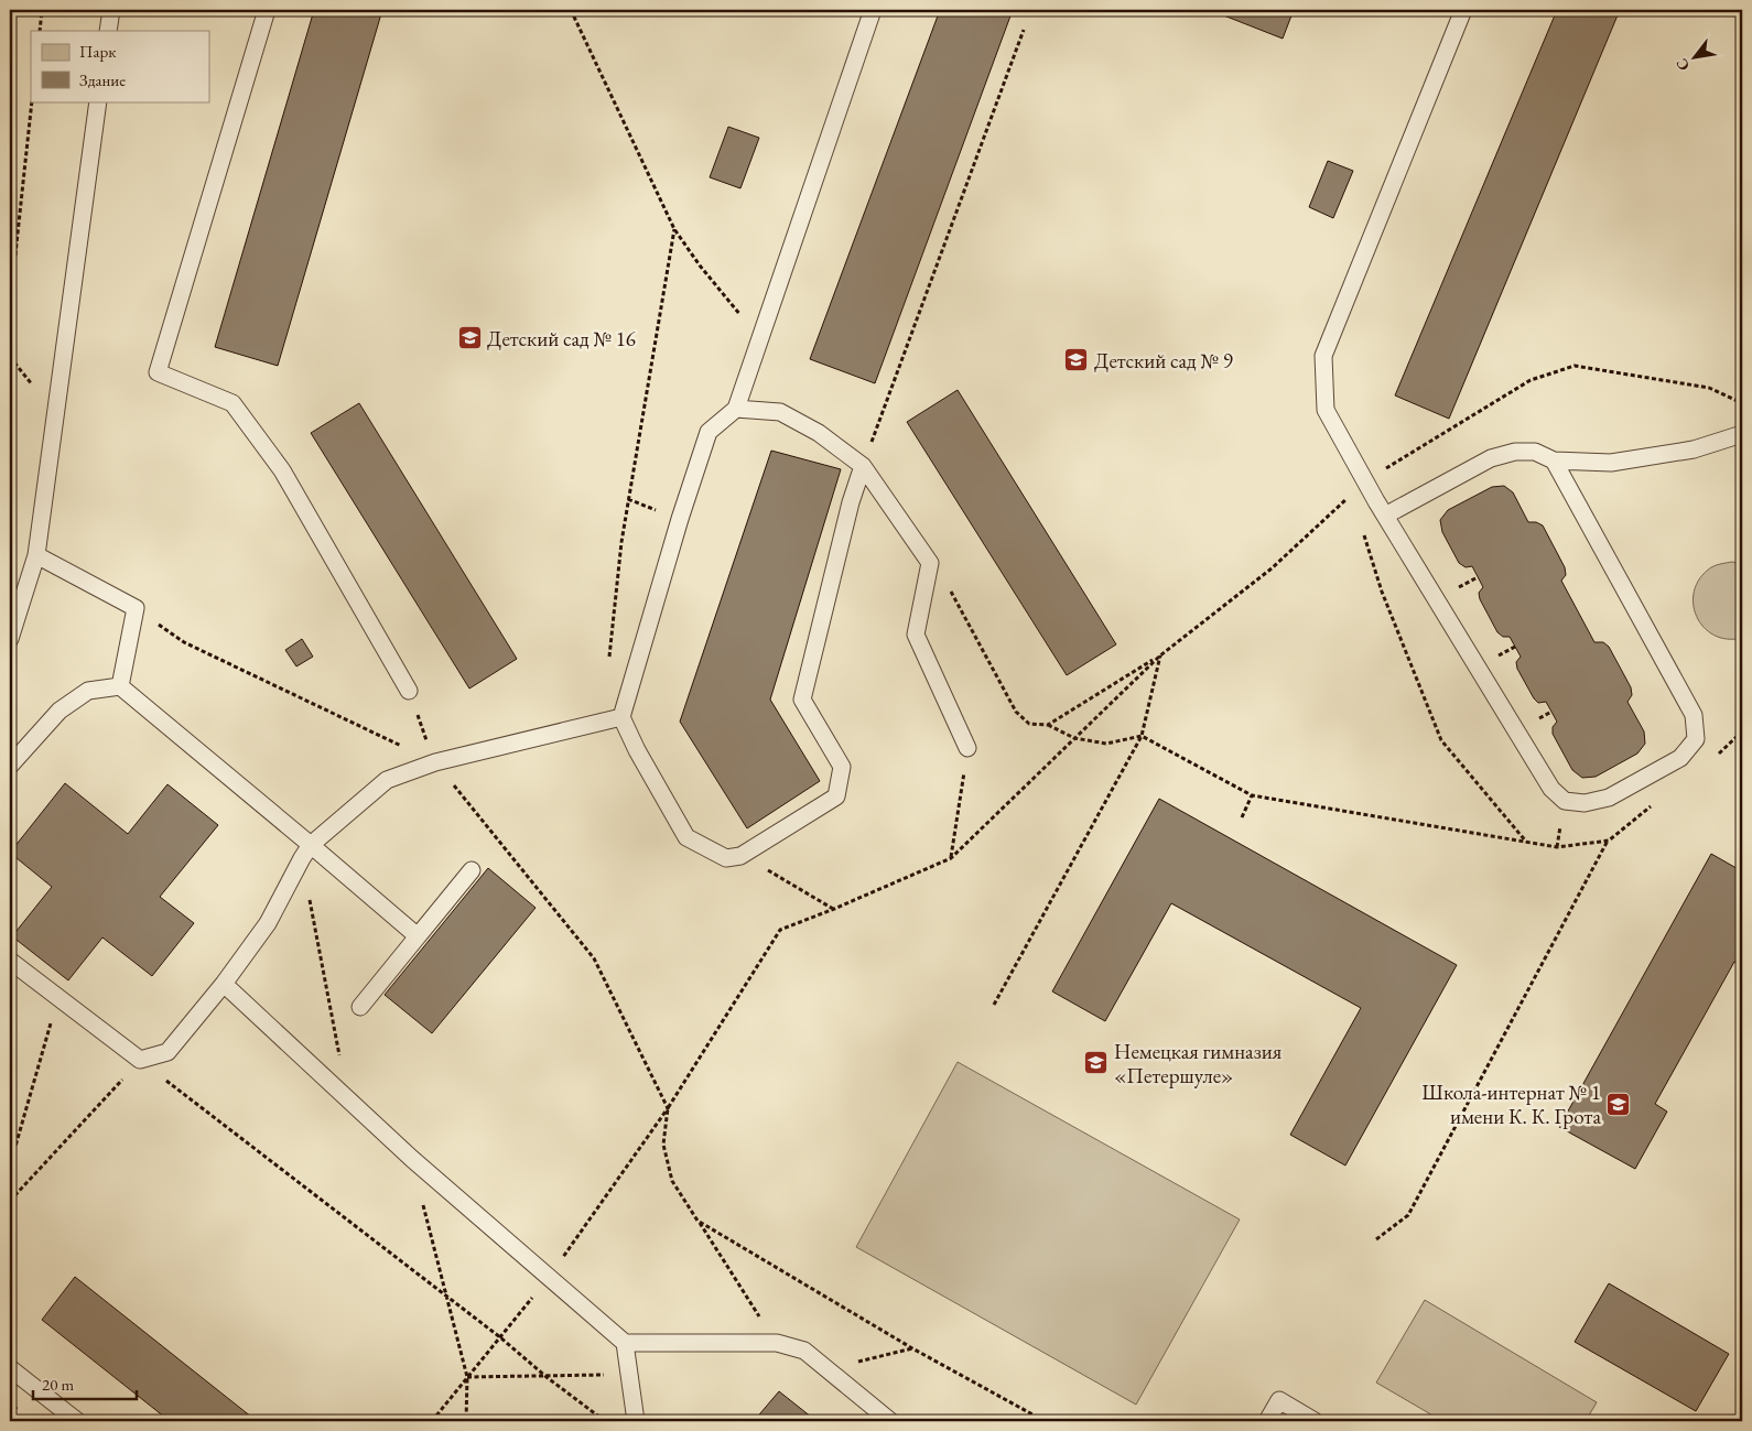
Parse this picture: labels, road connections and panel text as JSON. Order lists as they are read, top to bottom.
{
  "places": {
    "school or university": [
      "Детский сад № 16",
      "Детский сад № 9",
      "Немецкая гимназия «Петершуле»",
      "Школа-интернат № 1 имени К. К. Грота"
    ]
  },
  "legend": ["Парк", "Здание"],
  "scale_bar": "20 m",
  "north": "bottom left"
}
